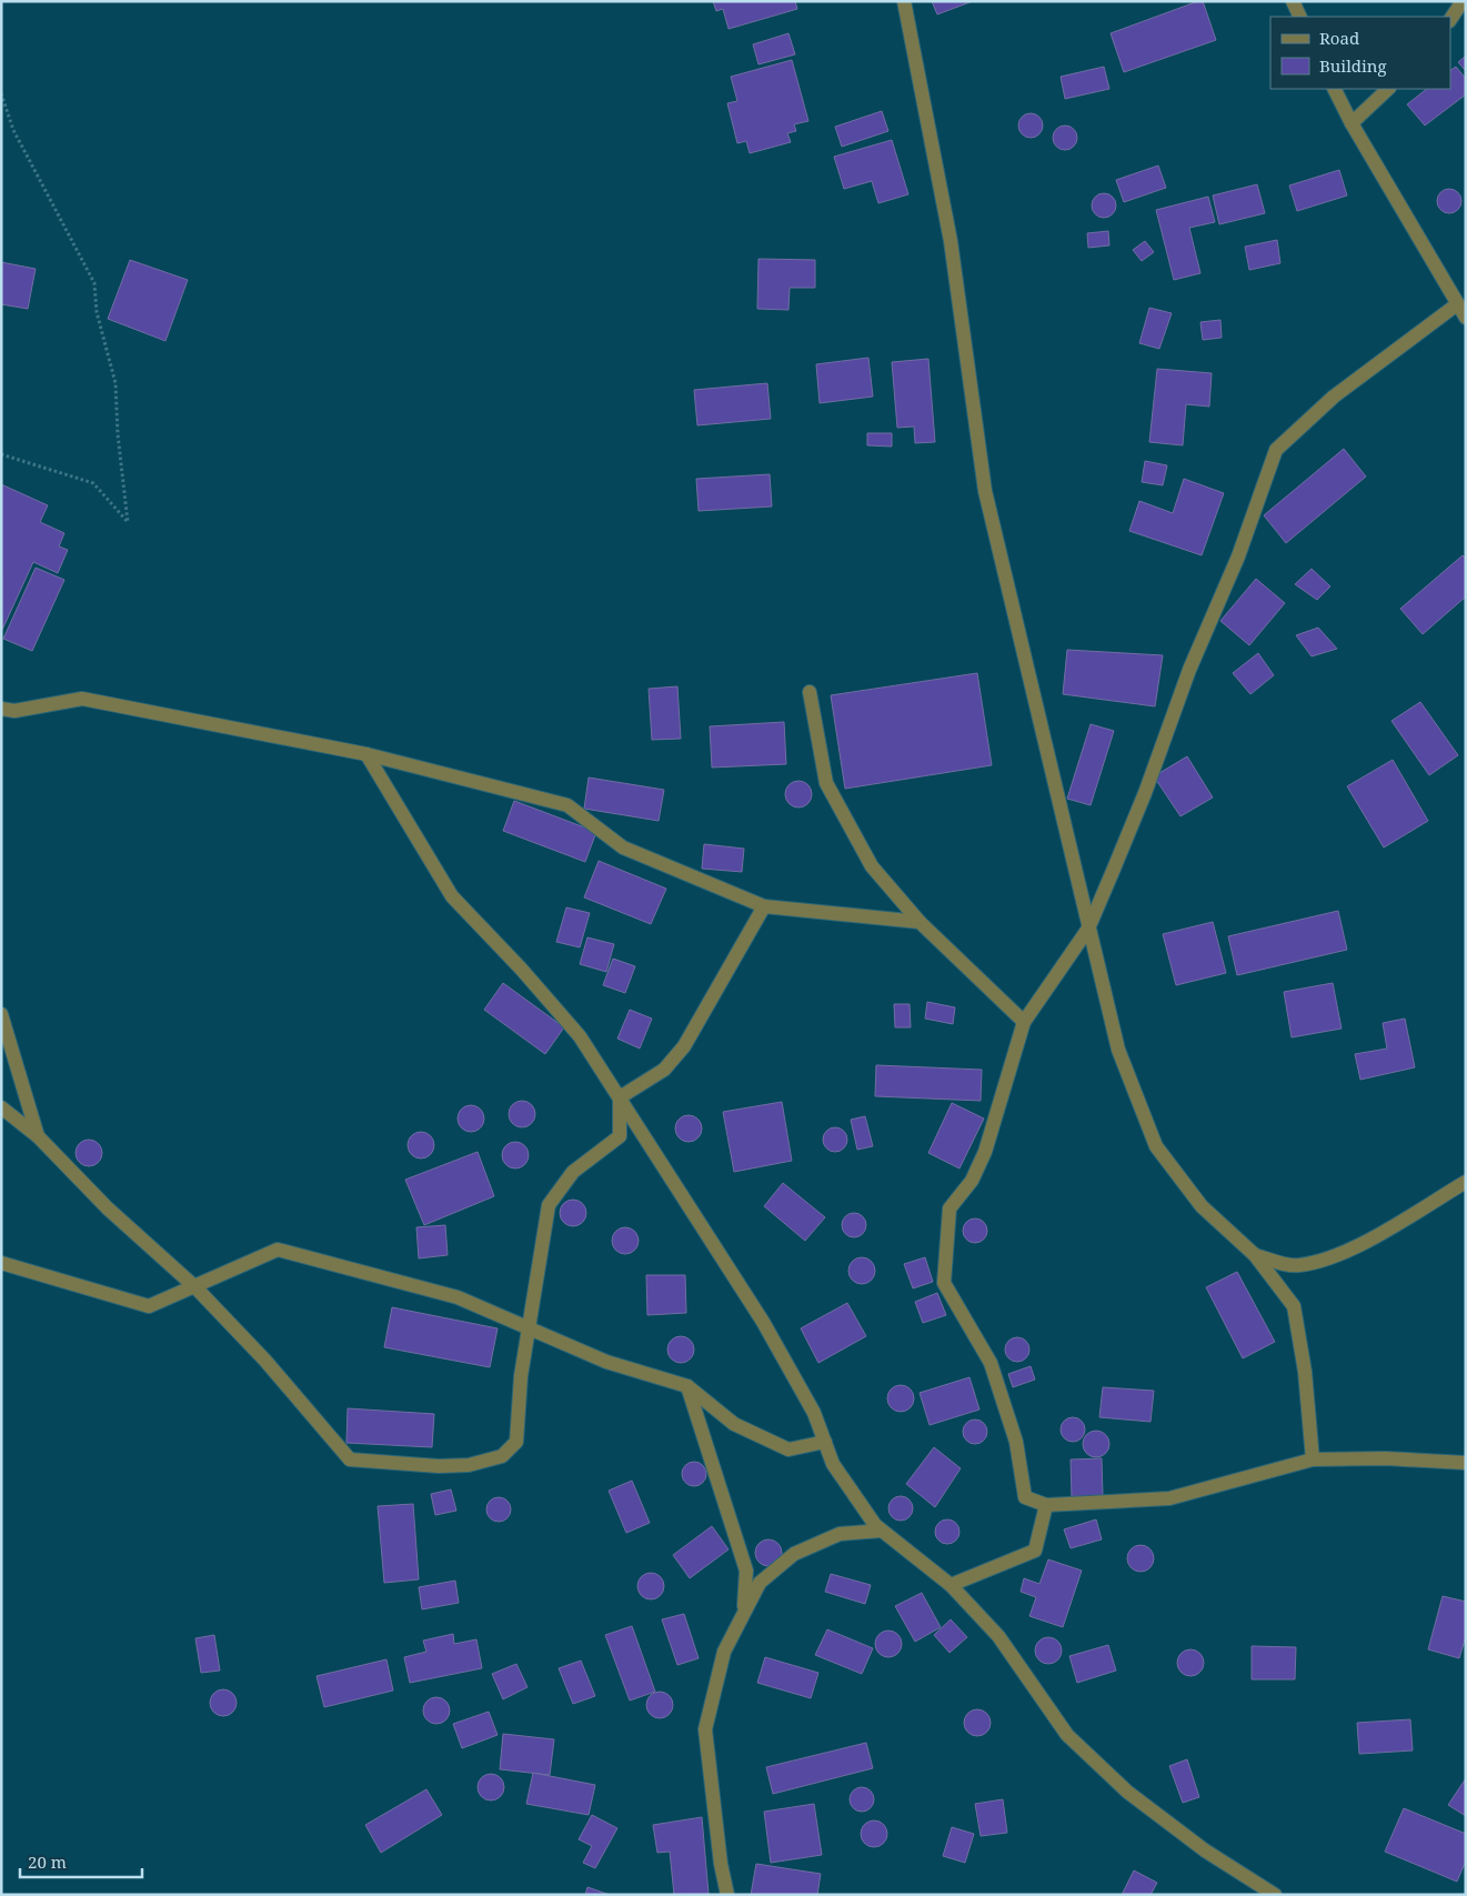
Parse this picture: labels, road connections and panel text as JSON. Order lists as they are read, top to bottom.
{
  "legend": ["Road", "Building"],
  "scale_bar": "20 m"
}
